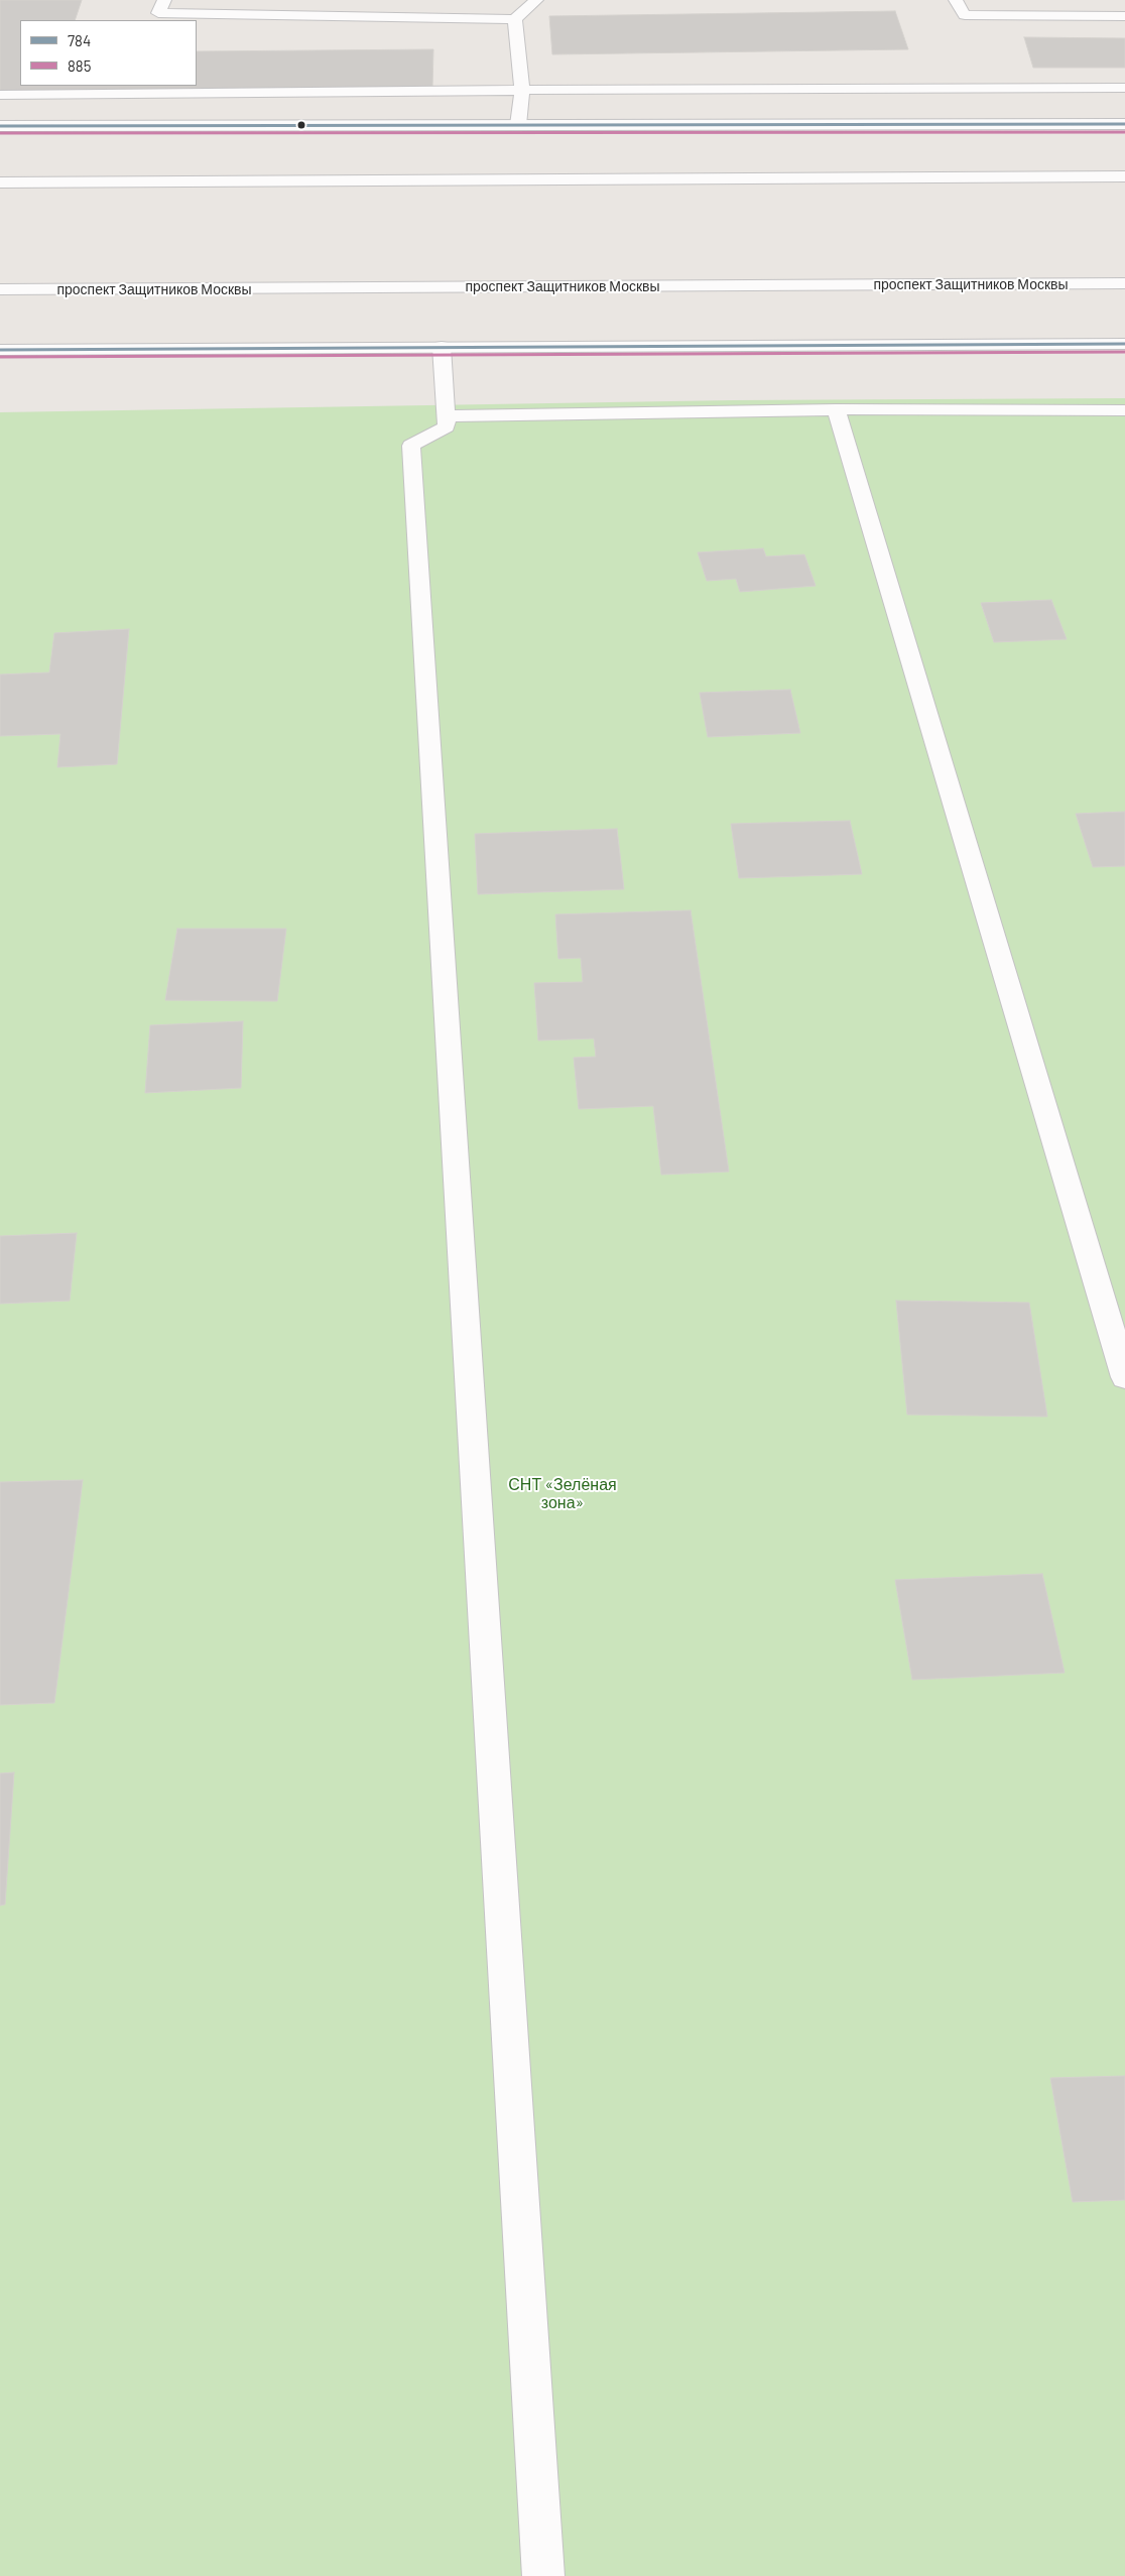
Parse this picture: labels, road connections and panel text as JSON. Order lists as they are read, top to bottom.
{
  "streets": {
    "street": ["проспект Защитников Москвы"]
  },
  "parks": ["СНТ «Зелёная зона»"],
  "lines": ["transit line 784", "transit line 885"],
  "legend": ["784", "885"]
}
